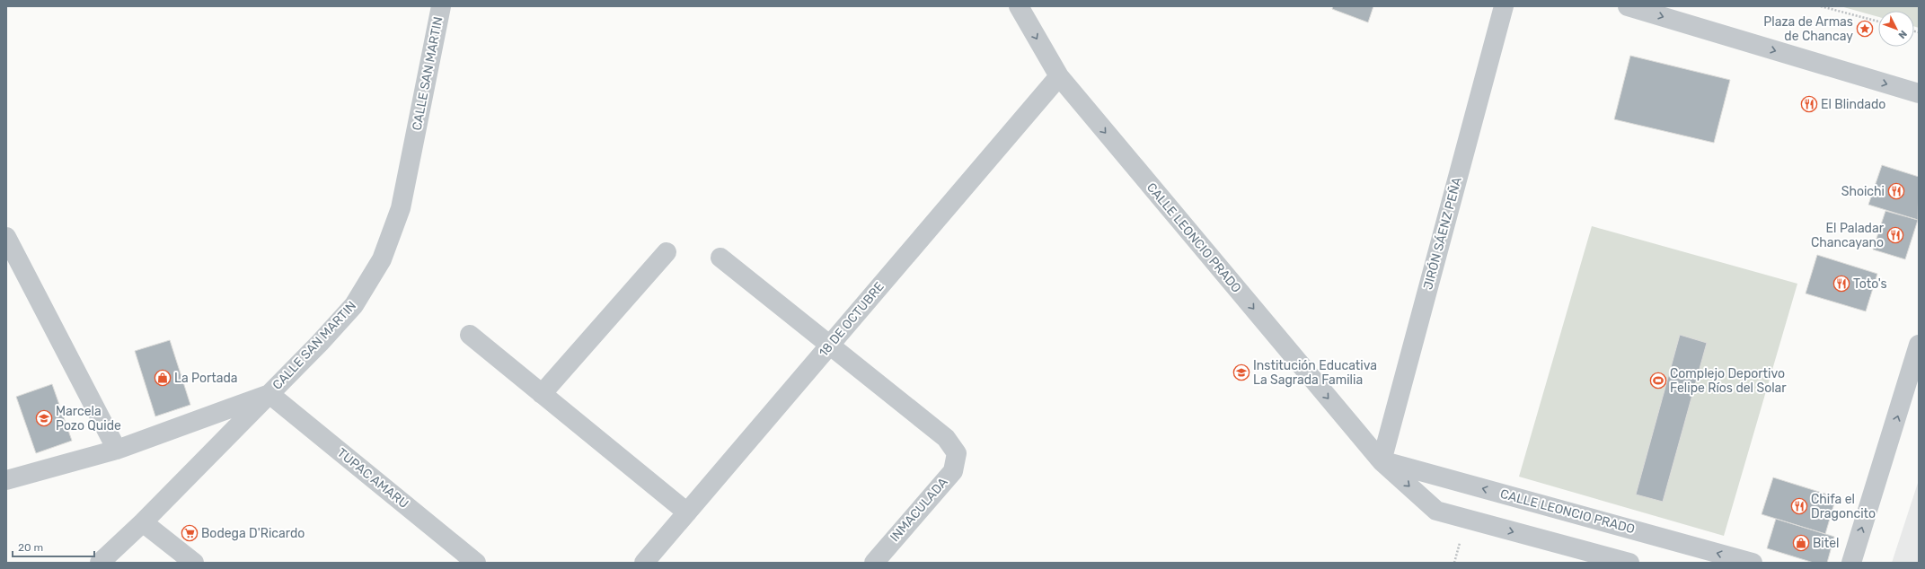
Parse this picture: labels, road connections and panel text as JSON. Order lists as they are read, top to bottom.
{
  "streets": {
    "street": [
      "CALLE SAN MARTIN",
      "JIRÓN SÁENZ PEÑA",
      "CALLE LEONCIO PRADO",
      "18 DE OCTUBRE",
      "TUPAC AMARU",
      "INMACULADA"
    ]
  },
  "crossings": [
    ["CALLE SAN MARTIN", "TUPAC AMARU"],
    ["JIRÓN SÁENZ PEÑA", "CALLE LEONCIO PRADO"],
    ["CALLE LEONCIO PRADO", "18 DE OCTUBRE"],
    ["18 DE OCTUBRE", "INMACULADA"]
  ],
  "places": {
    "place": ["Plaza de Armas de Chancay"],
    "restaurant": [
      "El Blindado",
      "Shoichi",
      "El Paladar Chancayano",
      "Toto's",
      "Chifa el Dragoncito"
    ],
    "school or university": ["Institución Educativa La Sagrada Familia", "Marcela Pozo Quide"],
    "shop": ["La Portada", "Bitel"],
    "sports": ["Complejo Deportivo Felipe Ríos del Solar"],
    "supermarket": ["Bodega D'Ricardo"]
  },
  "scale_bar": "20 m",
  "north": "bottom right"
}
